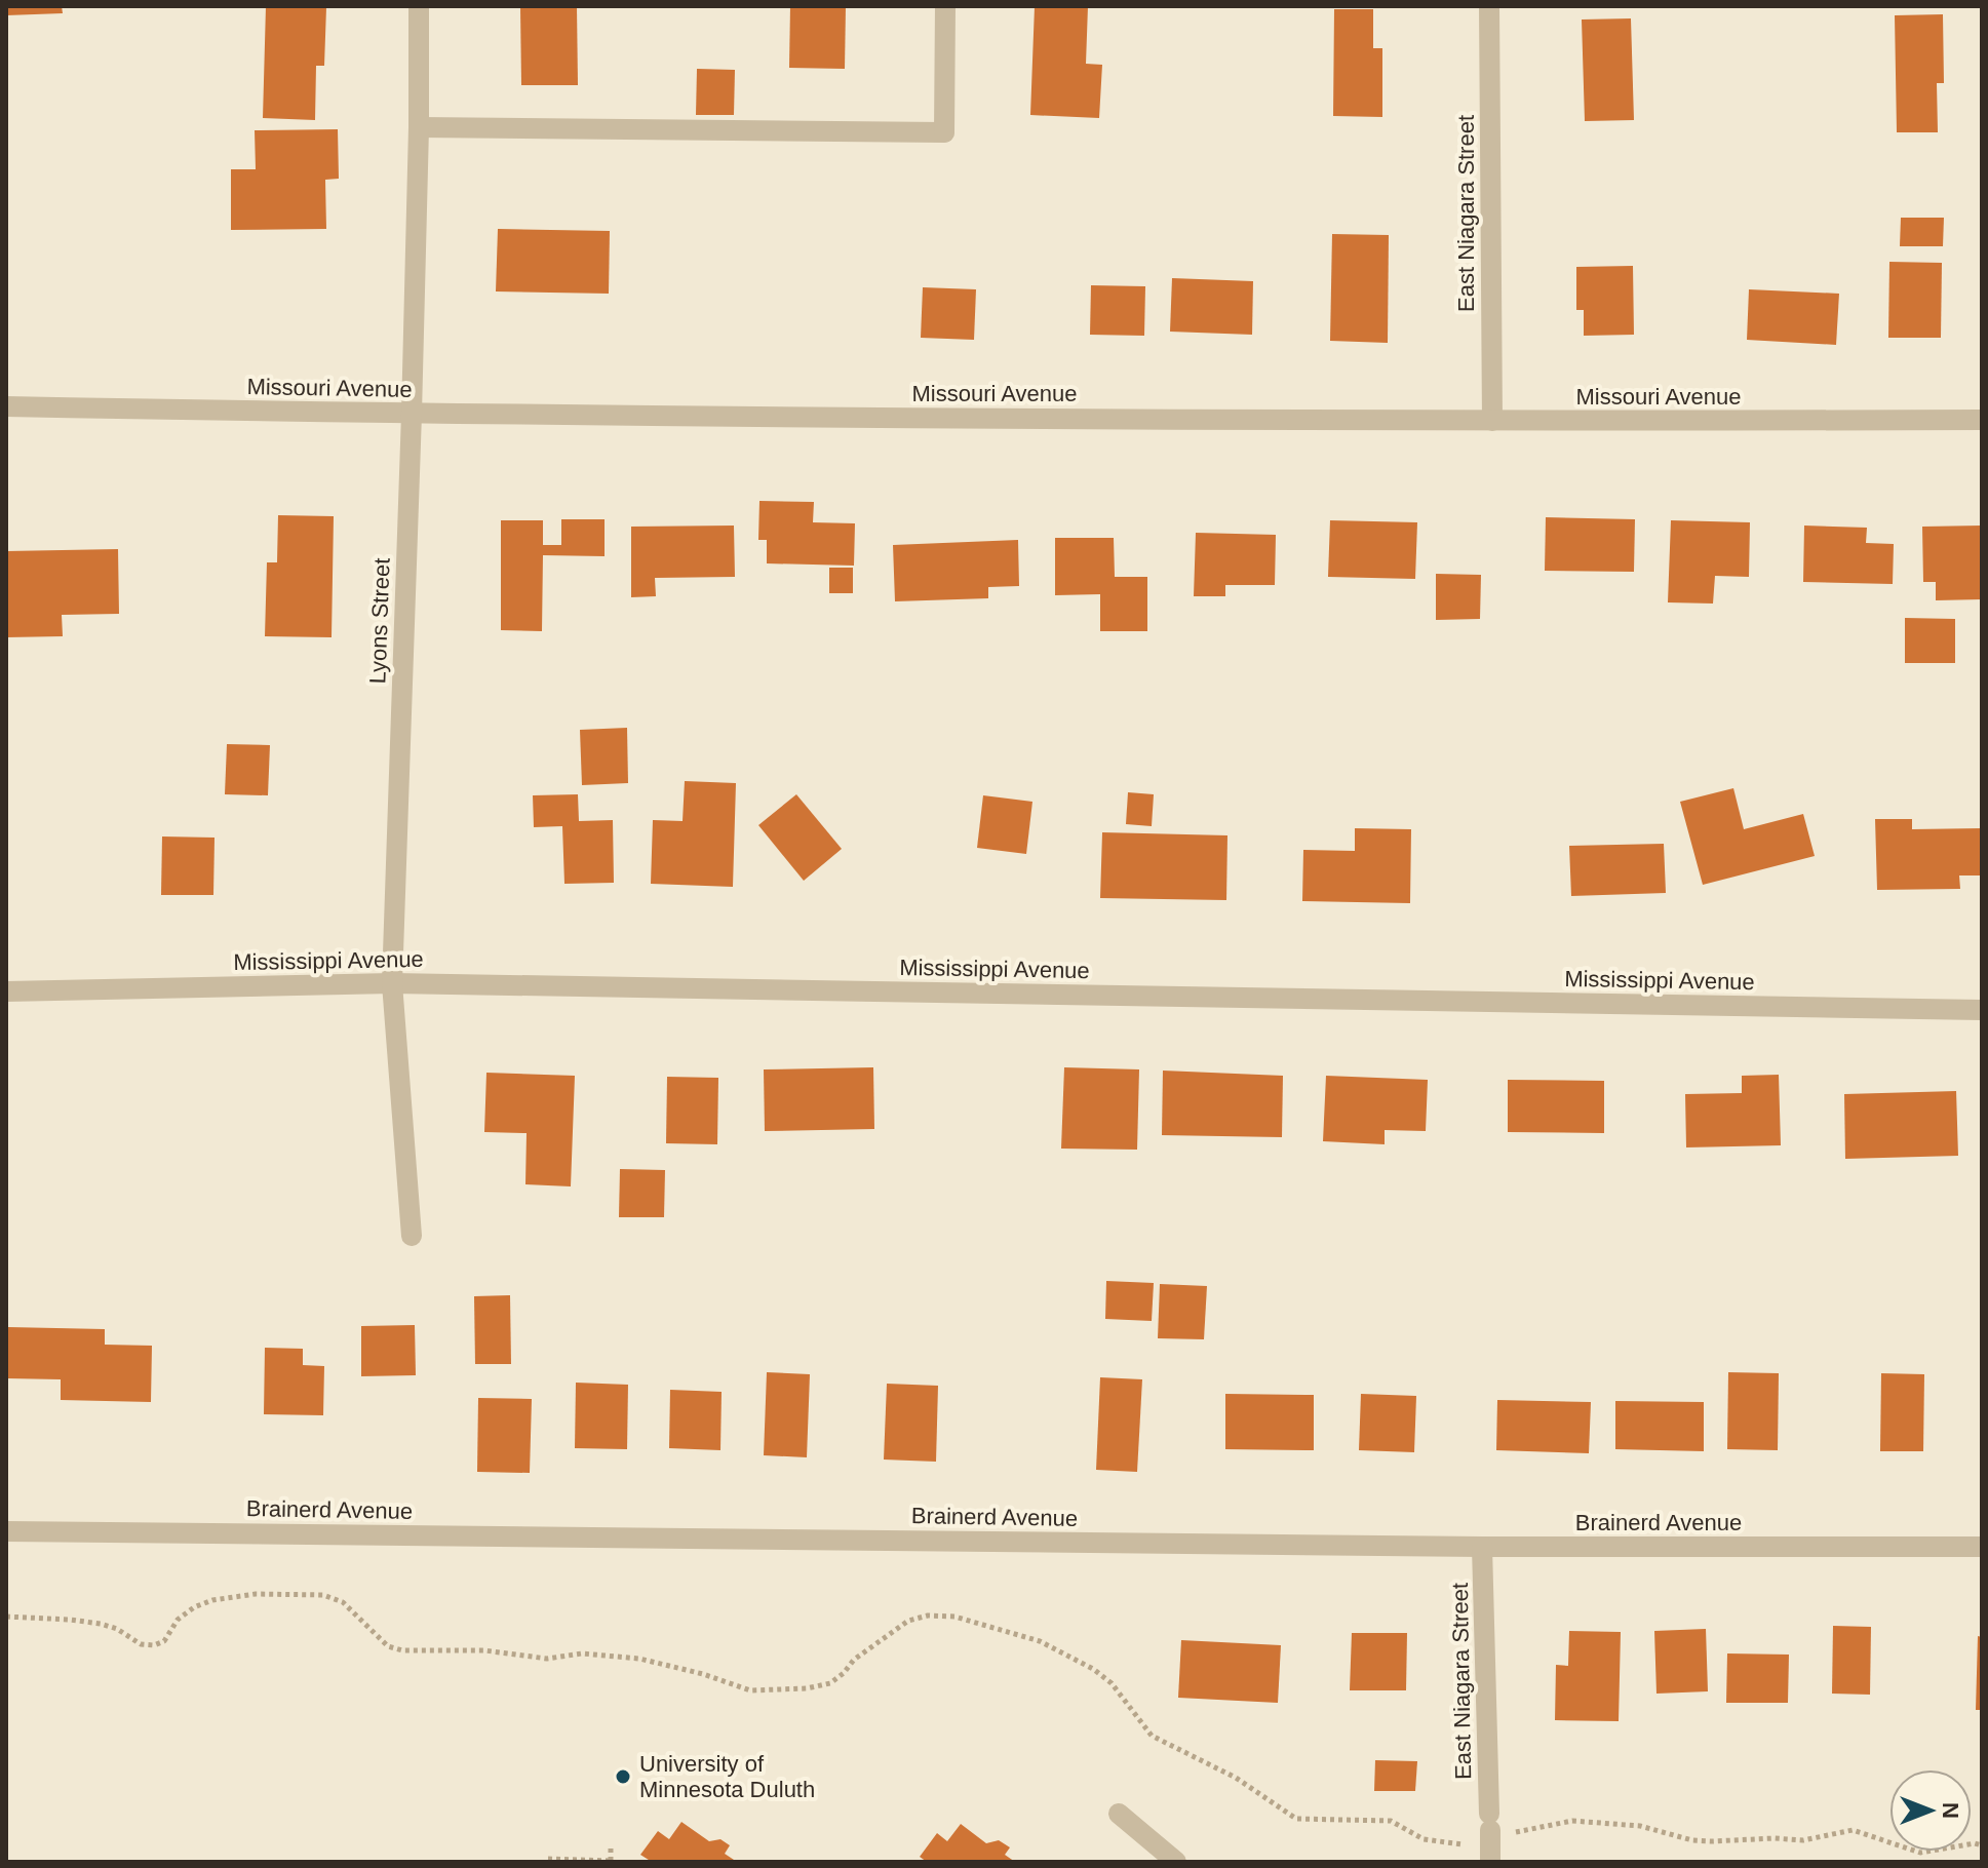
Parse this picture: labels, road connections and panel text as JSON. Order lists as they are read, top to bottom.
{
  "streets": {
    "street": [
      "East Niagara Street",
      "Missouri Avenue",
      "Lyons Street",
      "Mississippi Avenue",
      "Brainerd Avenue"
    ]
  },
  "crossings": [
    ["East Niagara Street", "Missouri Avenue"],
    ["East Niagara Street", "Brainerd Avenue"],
    ["Missouri Avenue", "Lyons Street"],
    ["Lyons Street", "Mississippi Avenue"]
  ],
  "places": ["University of Minnesota Duluth"],
  "north": "right"
}
